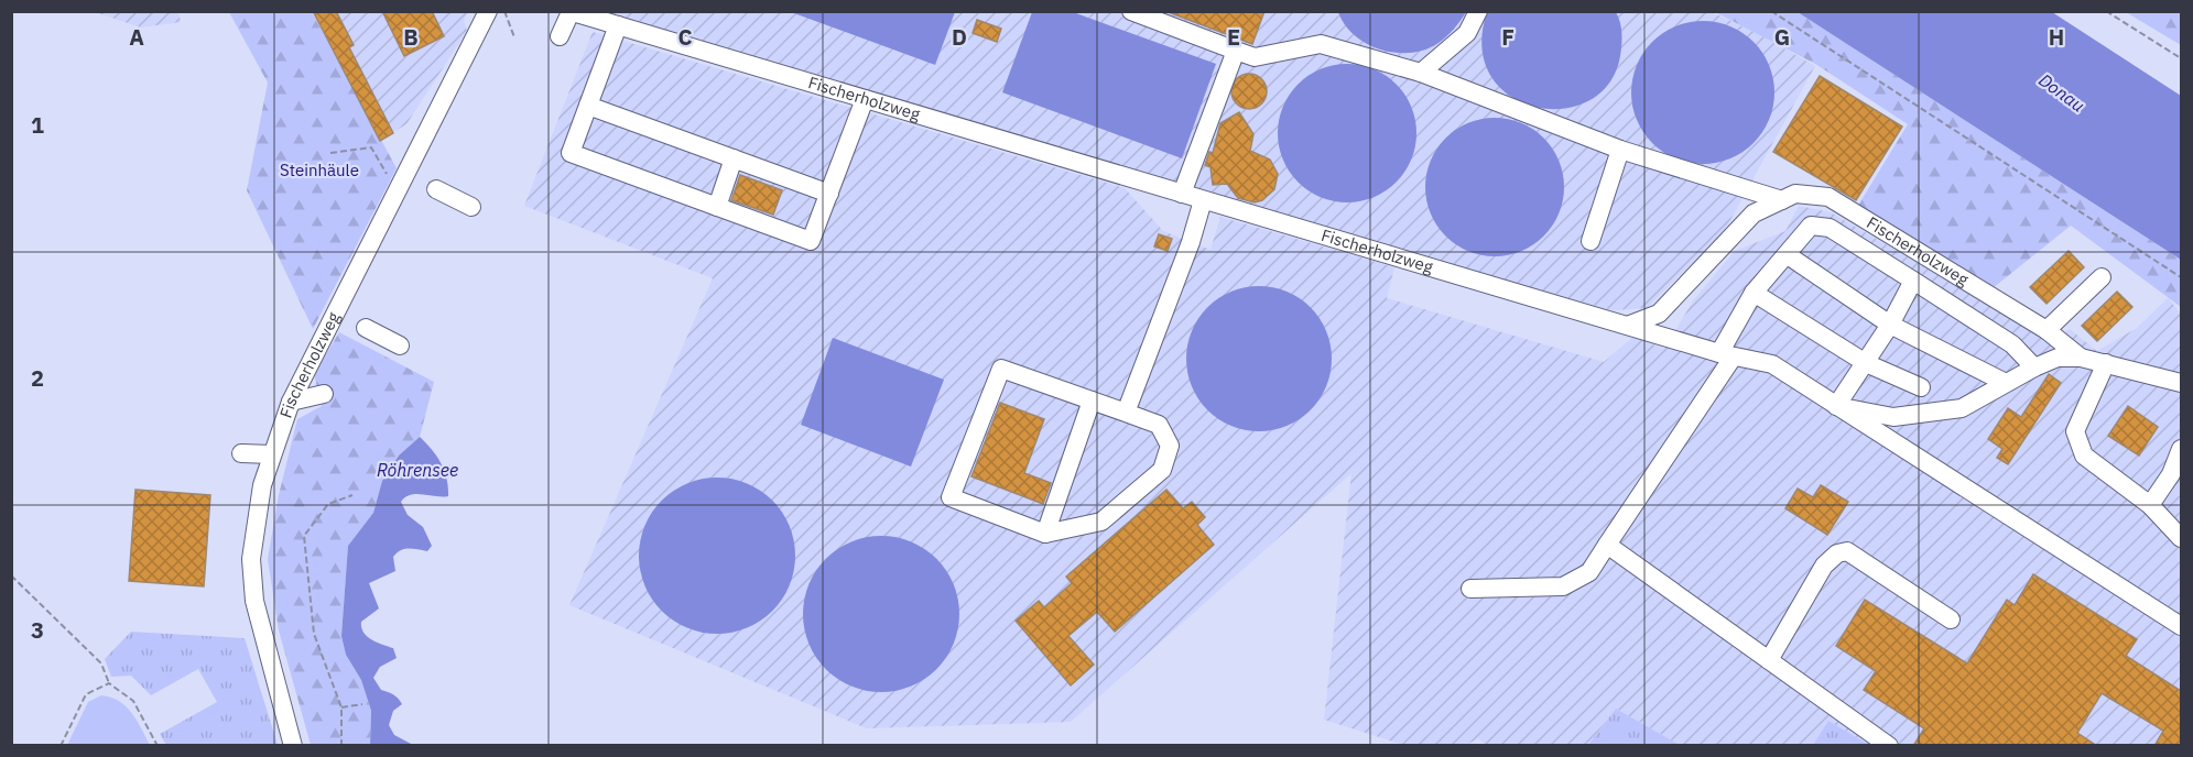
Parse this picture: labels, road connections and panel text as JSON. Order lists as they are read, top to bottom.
{
  "streets": {
    "street": ["Fischerholzweg"]
  },
  "water": ["Donau", "Röhrensee"],
  "parks": ["Steinhäule"],
  "grid": {
    "columns": [
      "A",
      "B",
      "C",
      "D",
      "E",
      "F",
      "G",
      "H"
    ],
    "rows": ["1", "2", "3"]
  }
}
